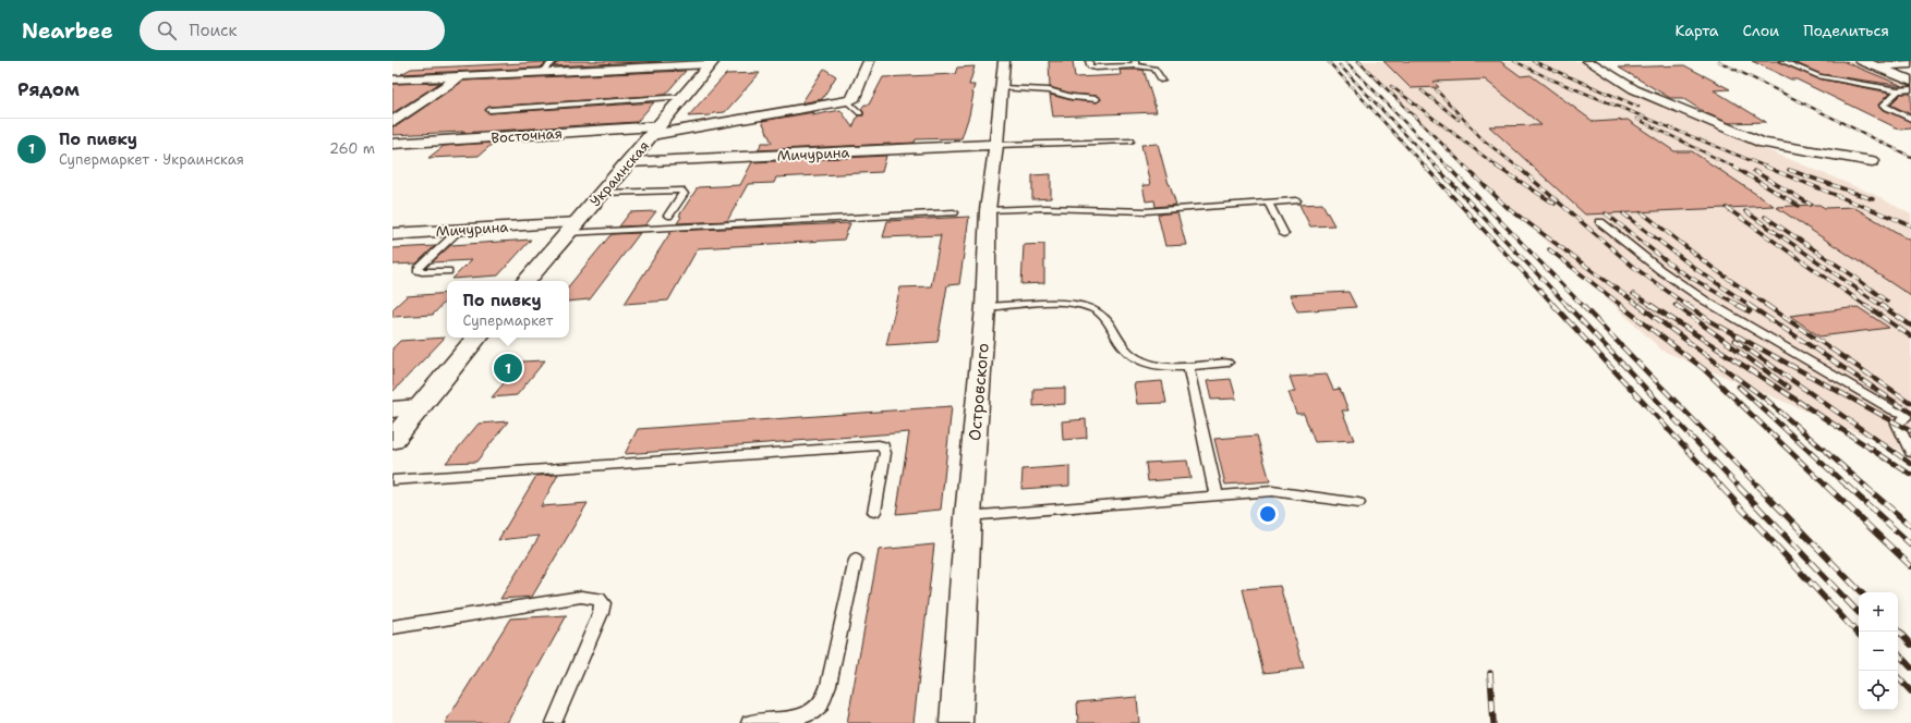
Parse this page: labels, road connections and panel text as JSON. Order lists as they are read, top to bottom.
{
  "streets": {
    "street": [
      "Восточная",
      "Мичурина",
      "Украинская",
      "Островского"
    ]
  },
  "crossings": [
    ["Восточная", "Украинская"],
    ["Мичурина", "Украинская"],
    ["Мичурина", "Островского"]
  ],
  "page": {
    "header": "Nearbee",
    "search": "Поиск",
    "nav": ["Карта", "Слои", "Поделиться"],
    "heading": "Рядом",
    "list": [
      {
        "mark": "1",
        "name": "По пивку",
        "note": "Супермаркет · Украинская",
        "value": "260 m"
      }
    ],
    "popup": ["По пивку", "Супермаркет"],
    "pins": "1",
    "map_buttons": ["+", "−"]
  }
}
